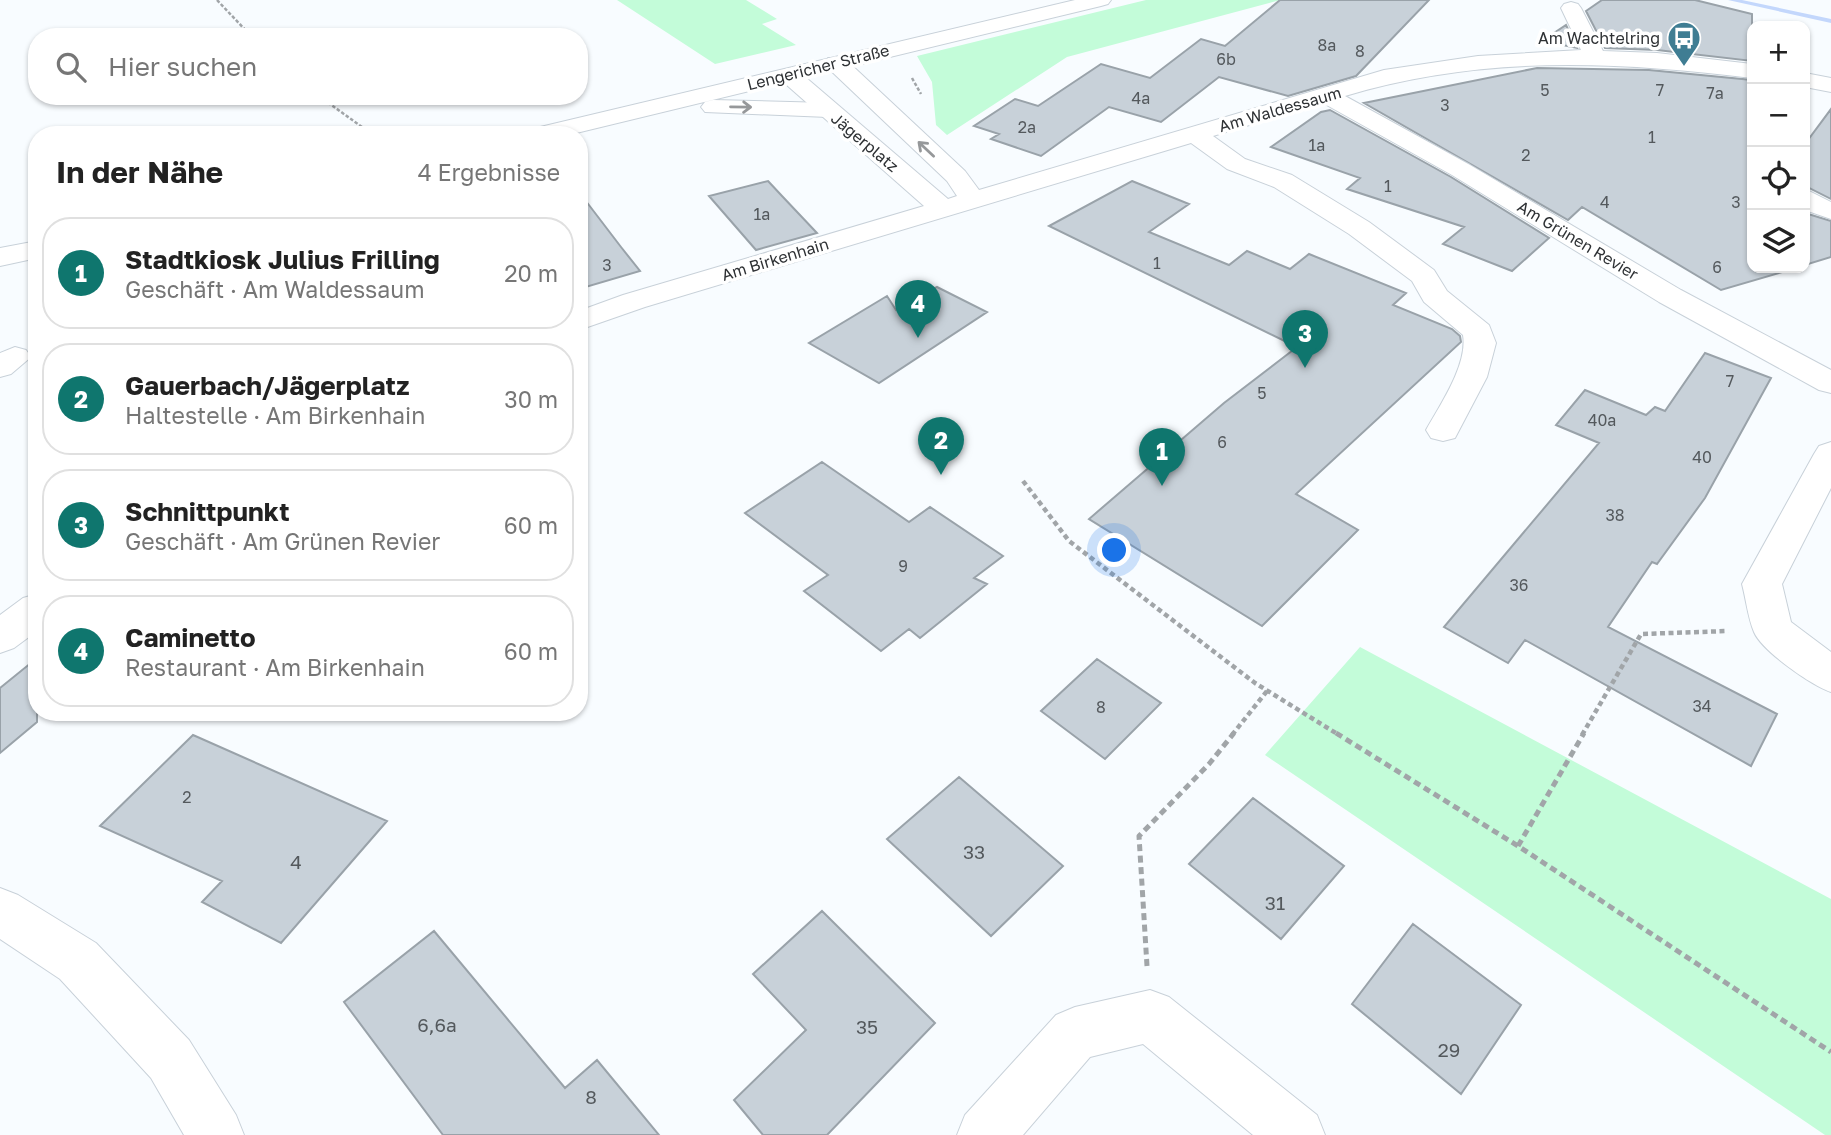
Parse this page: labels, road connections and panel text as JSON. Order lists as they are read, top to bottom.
{
  "streets": {
    "street": [
      "Lengericher Straße",
      "Am Waldessaum",
      "Jägerplatz",
      "Am Grünen Revier",
      "Am Birkenhain"
    ]
  },
  "crossings": [
    ["Lengericher Straße", "Jägerplatz"],
    ["Am Waldessaum", "Jägerplatz"],
    ["Am Waldessaum", "Am Grünen Revier"],
    ["Am Waldessaum", "Am Birkenhain"],
    ["Jägerplatz", "Am Birkenhain"]
  ],
  "places": {
    "bus stop": ["Am Wachtelring"]
  },
  "house_numbers": [
    "8a",
    "8",
    "6b",
    "5",
    "7",
    "7a",
    "4a",
    "3",
    "2a",
    "1",
    "1a",
    "2",
    "1",
    "4",
    "3",
    "1a",
    "1",
    "3",
    "6",
    "7",
    "5",
    "40a",
    "6",
    "40",
    "38",
    "9",
    "36",
    "34",
    "8",
    "2",
    "33",
    "4",
    "31",
    "6,6a",
    "35",
    "29",
    "8"
  ],
  "page": {
    "map_buttons": ["+", "−"],
    "search": "Hier suchen",
    "heading": ["In der Nähe", "4 Ergebnisse"],
    "list": [
      {
        "mark": "1",
        "name": "Stadtkiosk Julius Frilling",
        "note": "Geschäft · Am Waldessaum",
        "value": "20 m"
      },
      {
        "mark": "2",
        "name": "Gauerbach/Jägerplatz",
        "note": "Haltestelle · Am Birkenhain",
        "value": "30 m"
      },
      {
        "mark": "3",
        "name": "Schnittpunkt",
        "note": "Geschäft · Am Grünen Revier",
        "value": "60 m"
      },
      {
        "mark": "4",
        "name": "Caminetto",
        "note": "Restaurant · Am Birkenhain",
        "value": "60 m"
      }
    ],
    "pins": [
      "4",
      "3",
      "2",
      "1"
    ]
  }
}
